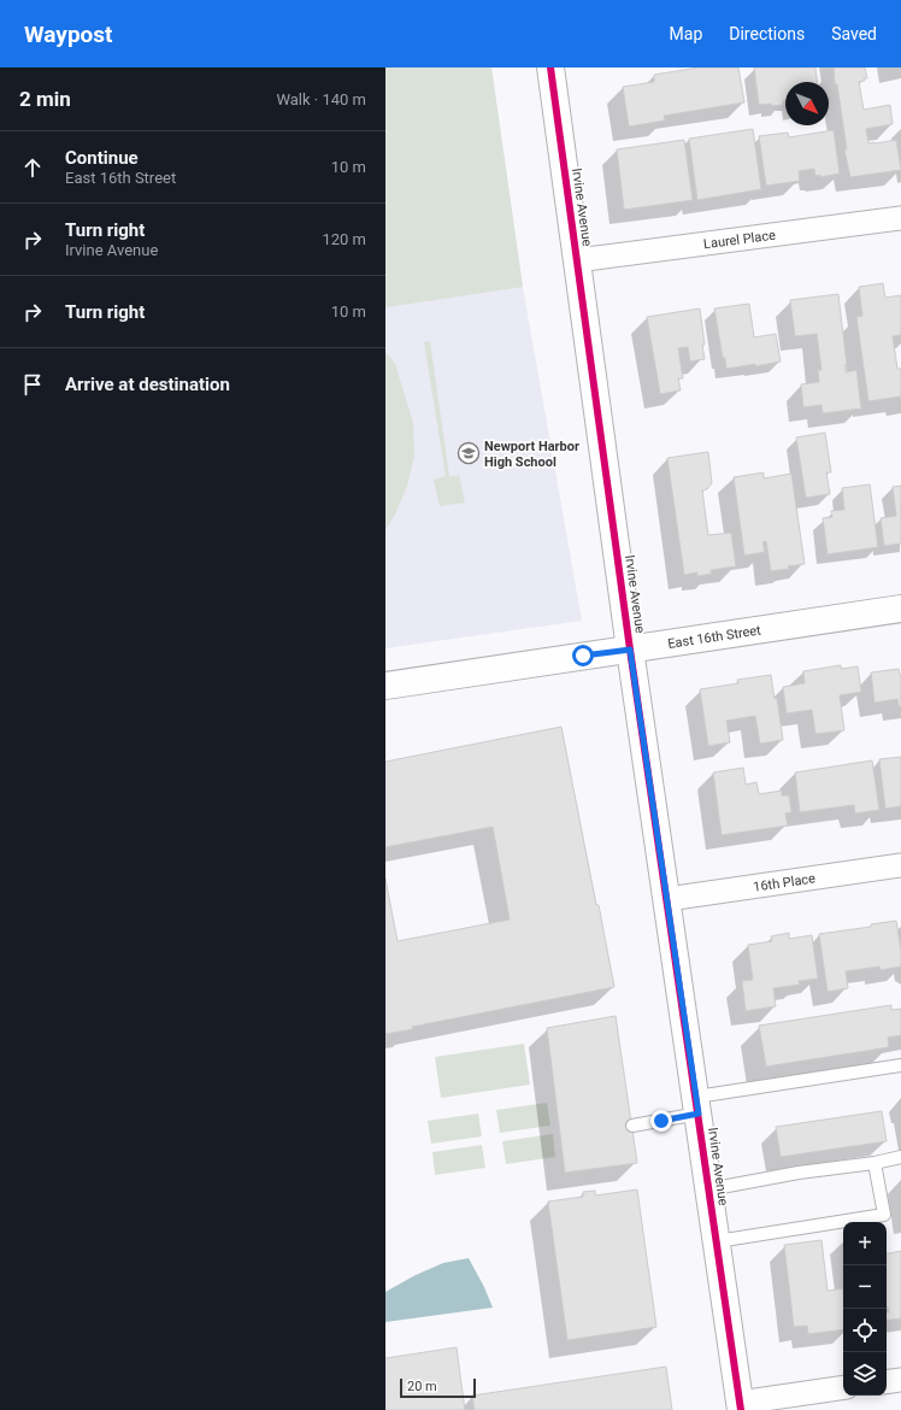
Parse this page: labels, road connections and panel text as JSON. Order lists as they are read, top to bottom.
{
  "streets": {
    "main road": ["Irvine Avenue", "East 16th Street"],
    "street": ["Laurel Place", "16th Place"]
  },
  "crossings": [
    ["Irvine Avenue", "Laurel Place"],
    ["Irvine Avenue", "East 16th Street"],
    ["Irvine Avenue", "16th Place"]
  ],
  "places": {
    "school or university": ["Newport Harbor High School"]
  },
  "scale_bar": "20 m",
  "north": "bottom right",
  "page": {
    "header": "Waypost",
    "nav": ["Map", "Directions", "Saved"],
    "heading": ["2 min", "Walk · 140 m"],
    "list": [
      ["Continue", "East 16th Street", "10 m"],
      ["Turn right", "Irvine Avenue", "120 m"],
      ["Turn right", "10 m"],
      "Arrive at destination"
    ],
    "map_buttons": ["+", "−"],
    "scale": "20 m"
  }
}
